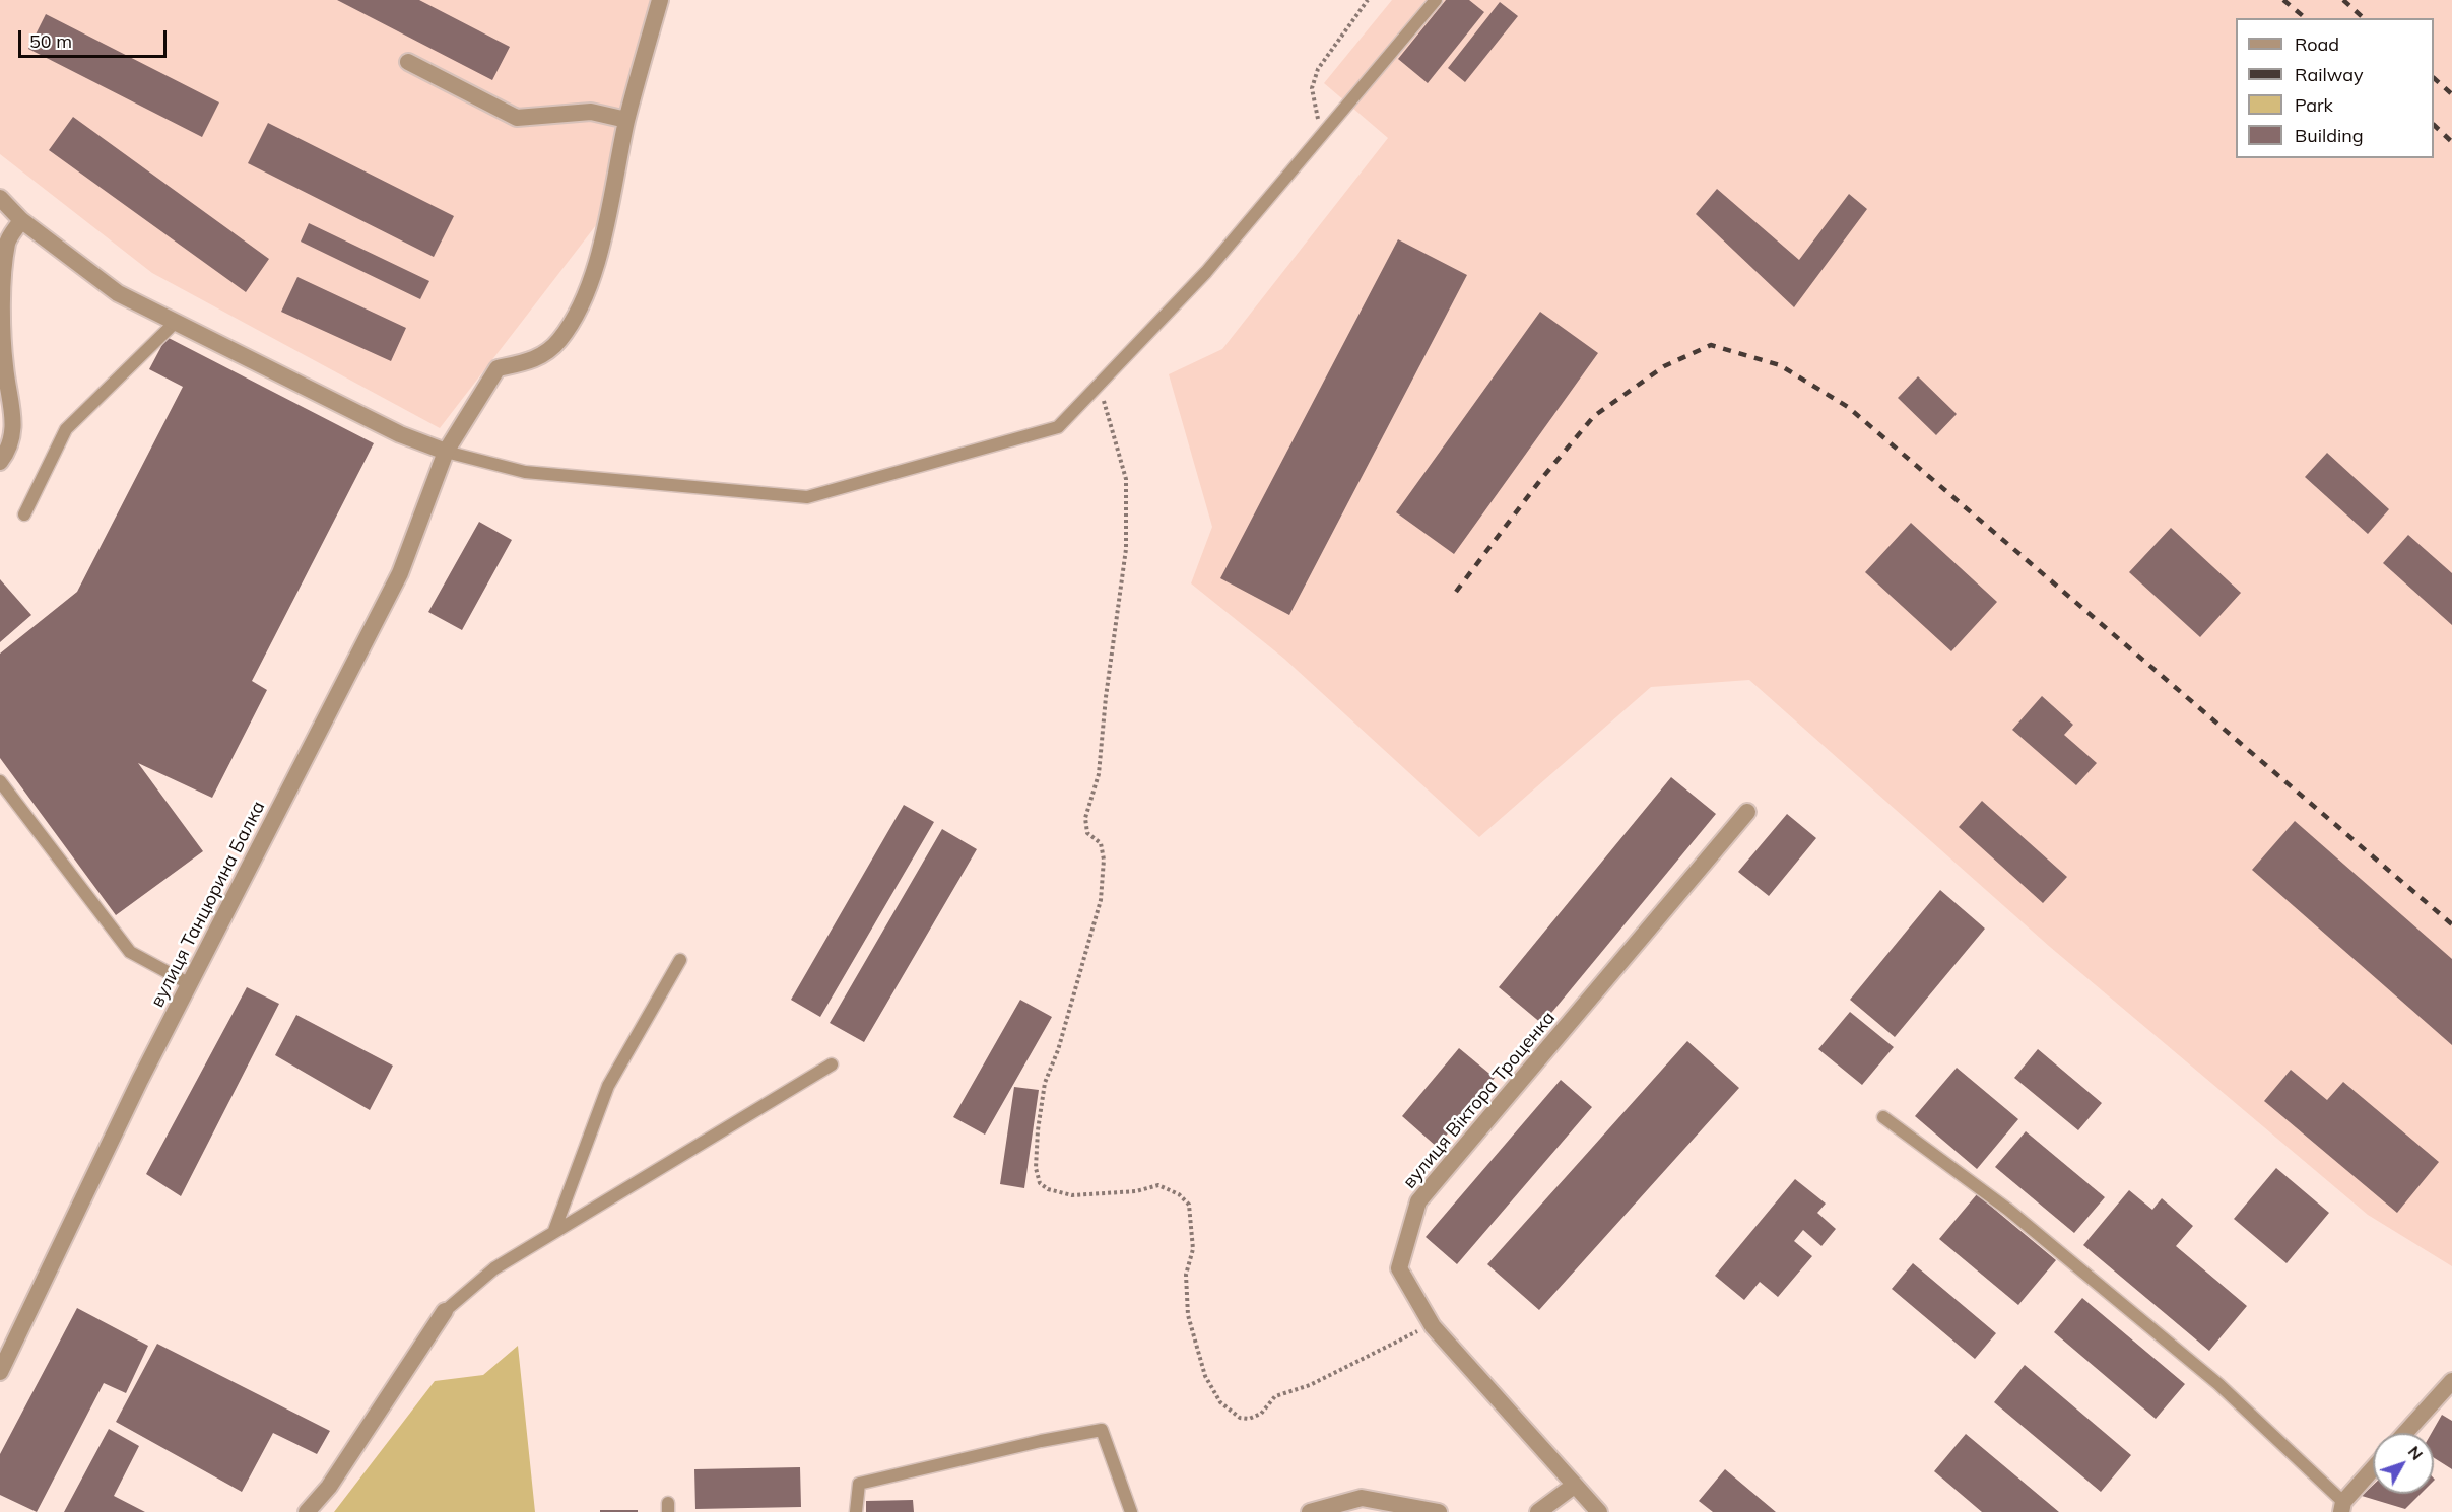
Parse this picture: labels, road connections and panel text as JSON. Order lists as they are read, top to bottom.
{
  "streets": {
    "street": ["вулиця Танцюрина Балка", "вулиця Віктора Троценка"]
  },
  "legend": [
    "Road",
    "Railway",
    "Park",
    "Building"
  ],
  "scale_bar": "50 m",
  "north": "top right"
}
